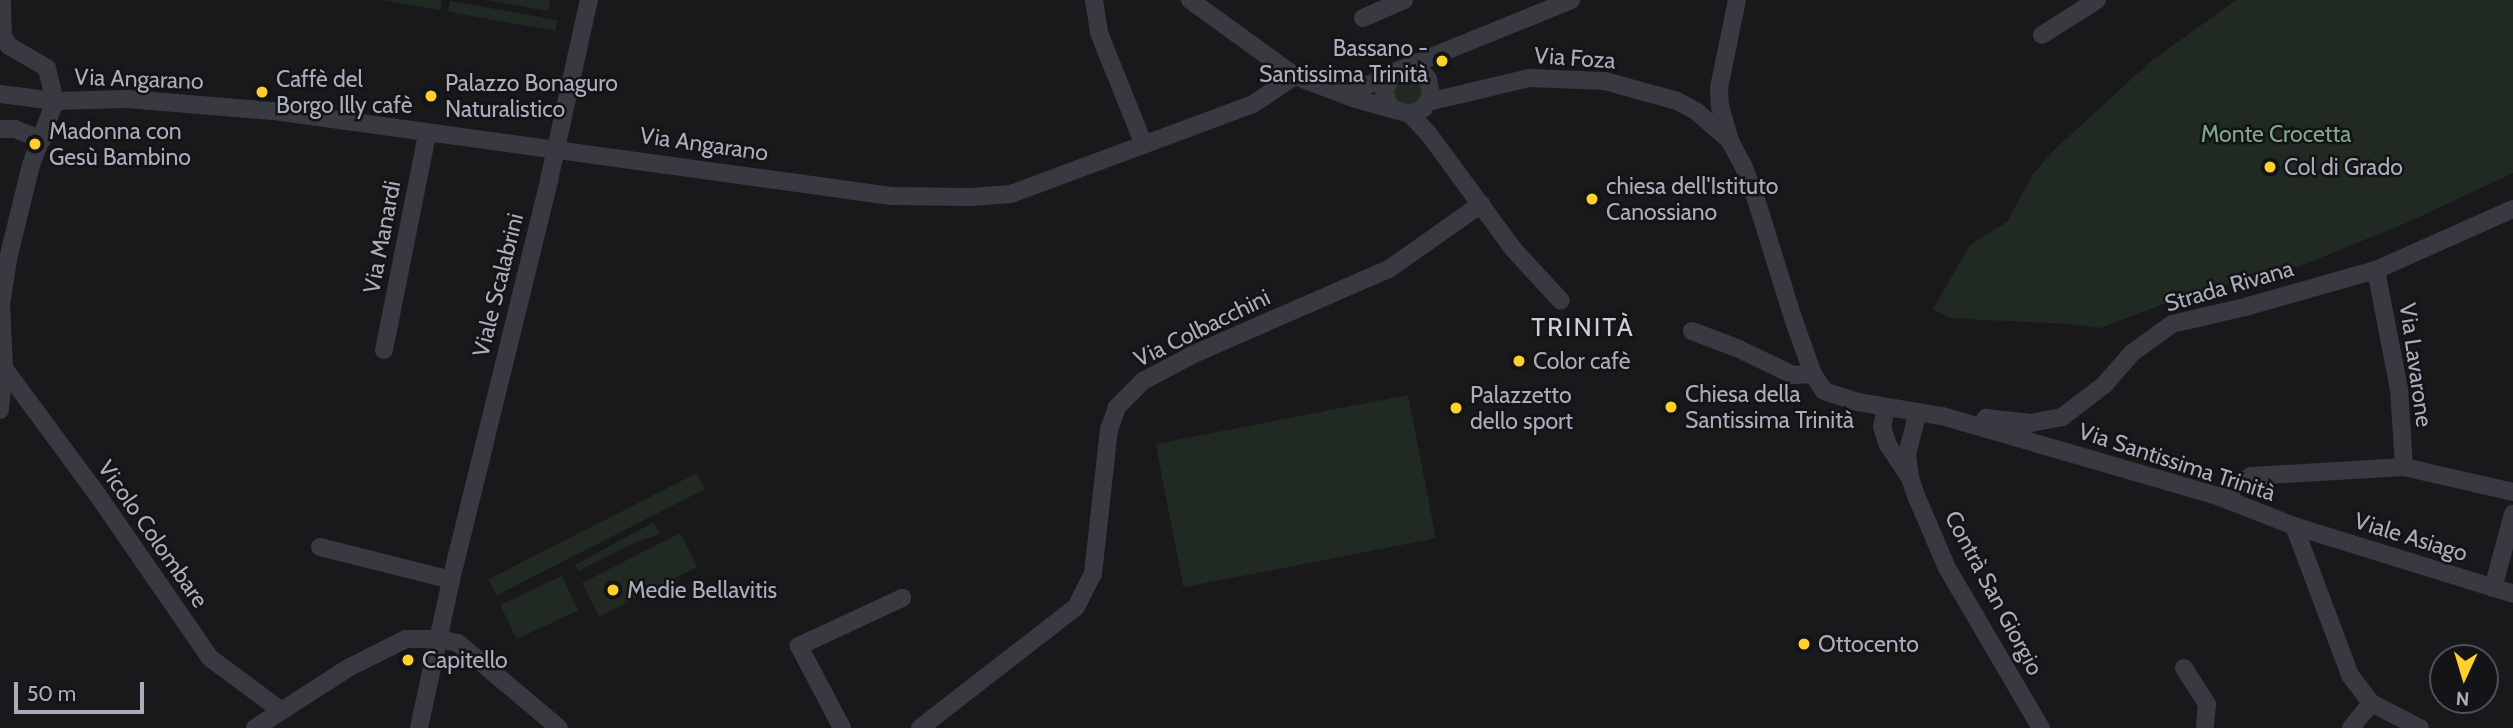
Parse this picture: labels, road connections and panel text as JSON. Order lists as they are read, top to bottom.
{
  "streets": {
    "street": [
      "Via Foza",
      "Via Angarano",
      "Via Manardi",
      "Viale Scalabrini",
      "Strada Rivana",
      "Via Colbacchini",
      "Via Lavarone",
      "Via Santissima Trinità",
      "Vicolo Colombare",
      "Viale Asiago",
      "Contrà San Giorgio"
    ]
  },
  "crossings": [
    ["Via Foza", "Via Santissima Trinità"],
    ["Via Angarano", "Via Manardi"],
    ["Via Angarano", "Viale Scalabrini"],
    ["Strada Rivana", "Via Lavarone"],
    ["Strada Rivana", "Via Santissima Trinità"],
    ["Via Santissima Trinità", "Viale Asiago"],
    ["Via Santissima Trinità", "Contrà San Giorgio"]
  ],
  "districts": ["TRINITÀ"],
  "parks": ["Monte Crocetta"],
  "places": [
    "Bassano - Santissima Trinità",
    "Caffè del Borgo Illy cafè",
    "Palazzo Bonaguro Naturalistico",
    "Madonna con Gesù Bambino",
    "Col di Grado",
    "chiesa dell'Istituto Canossiano",
    "Color cafè",
    "Chiesa della Santissima Trinità",
    "Palazzetto dello sport",
    "Medie Bellavitis",
    "Ottocento",
    "Capitello"
  ],
  "scale_bar": "50 m",
  "north": "bottom"
}
